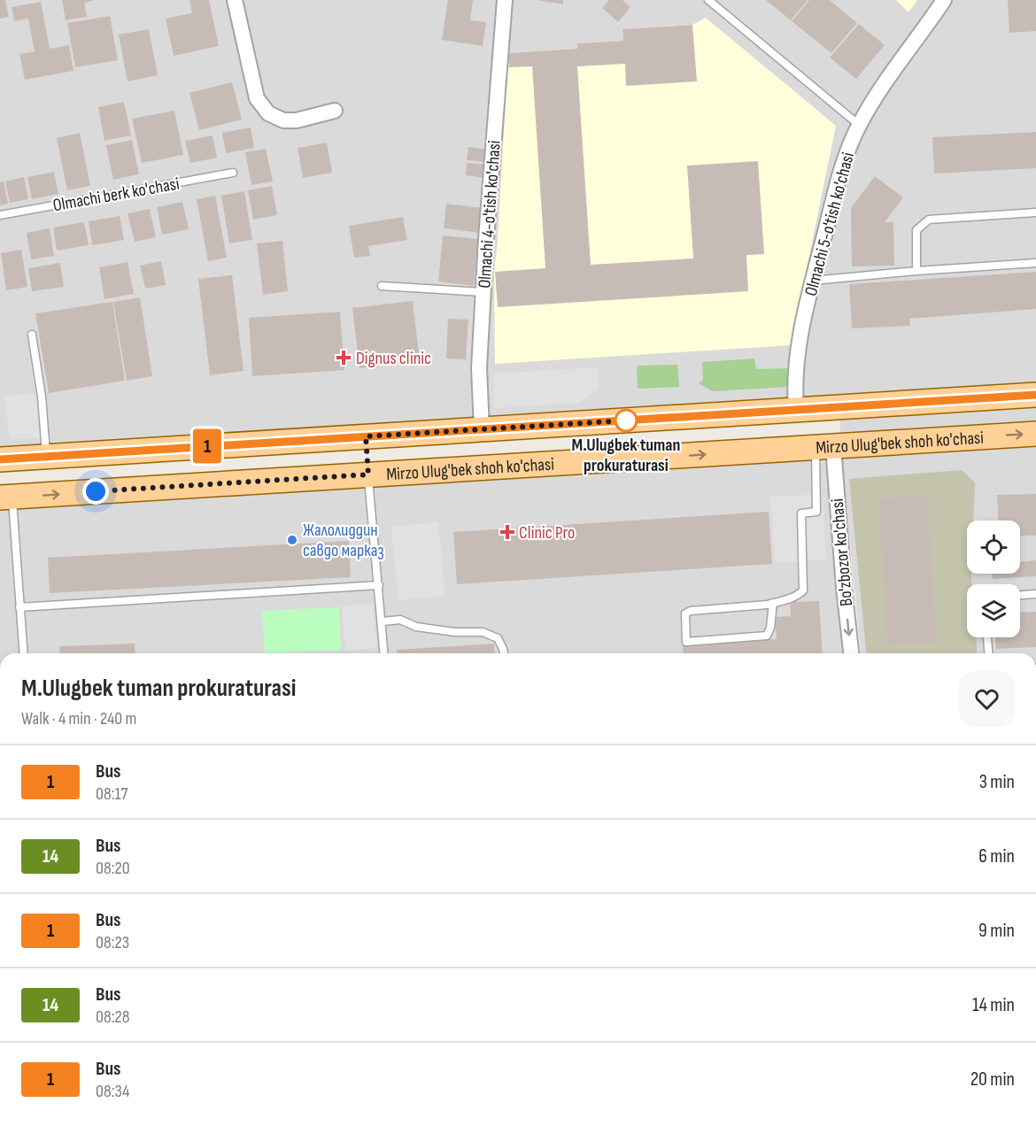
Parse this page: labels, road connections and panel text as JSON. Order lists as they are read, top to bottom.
{
  "streets": {
    "main road": ["Mirzo Ulug'bek shoh ko'chasi"],
    "street": ["Olmachi 4-o'tish ko'chasi", "Olmachi 5-o'tish ko'chasi", "Bo'zbozor ko'chasi"],
    "lane": ["Olmachi berk ko'chasi"]
  },
  "crossings": [
    ["Mirzo Ulug'bek shoh ko'chasi", "Bo'zbozor ko'chasi"]
  ],
  "one_way": ["Bo'zbozor ko'chasi"],
  "places": {
    "health": ["Dignus clinic", "Clinic Pro"],
    "other": ["M.Ulugbek tuman prokuraturasi", "Жалолиддин савдо марказ"]
  },
  "lines": ["bus line 1"],
  "page": {
    "on_map": "1",
    "heading": ["M.Ulugbek tuman prokuraturasi", "Walk · 4 min · 240 m"],
    "list": [
      {
        "mark": "1",
        "name": "Bus",
        "note": "08:17",
        "value": "3 min"
      },
      {
        "mark": "14",
        "name": "Bus",
        "note": "08:20",
        "value": "6 min"
      },
      {
        "mark": "1",
        "name": "Bus",
        "note": "08:23",
        "value": "9 min"
      },
      {
        "mark": "14",
        "name": "Bus",
        "note": "08:28",
        "value": "14 min"
      },
      {
        "mark": "1",
        "name": "Bus",
        "note": "08:34",
        "value": "20 min"
      }
    ]
  }
}
